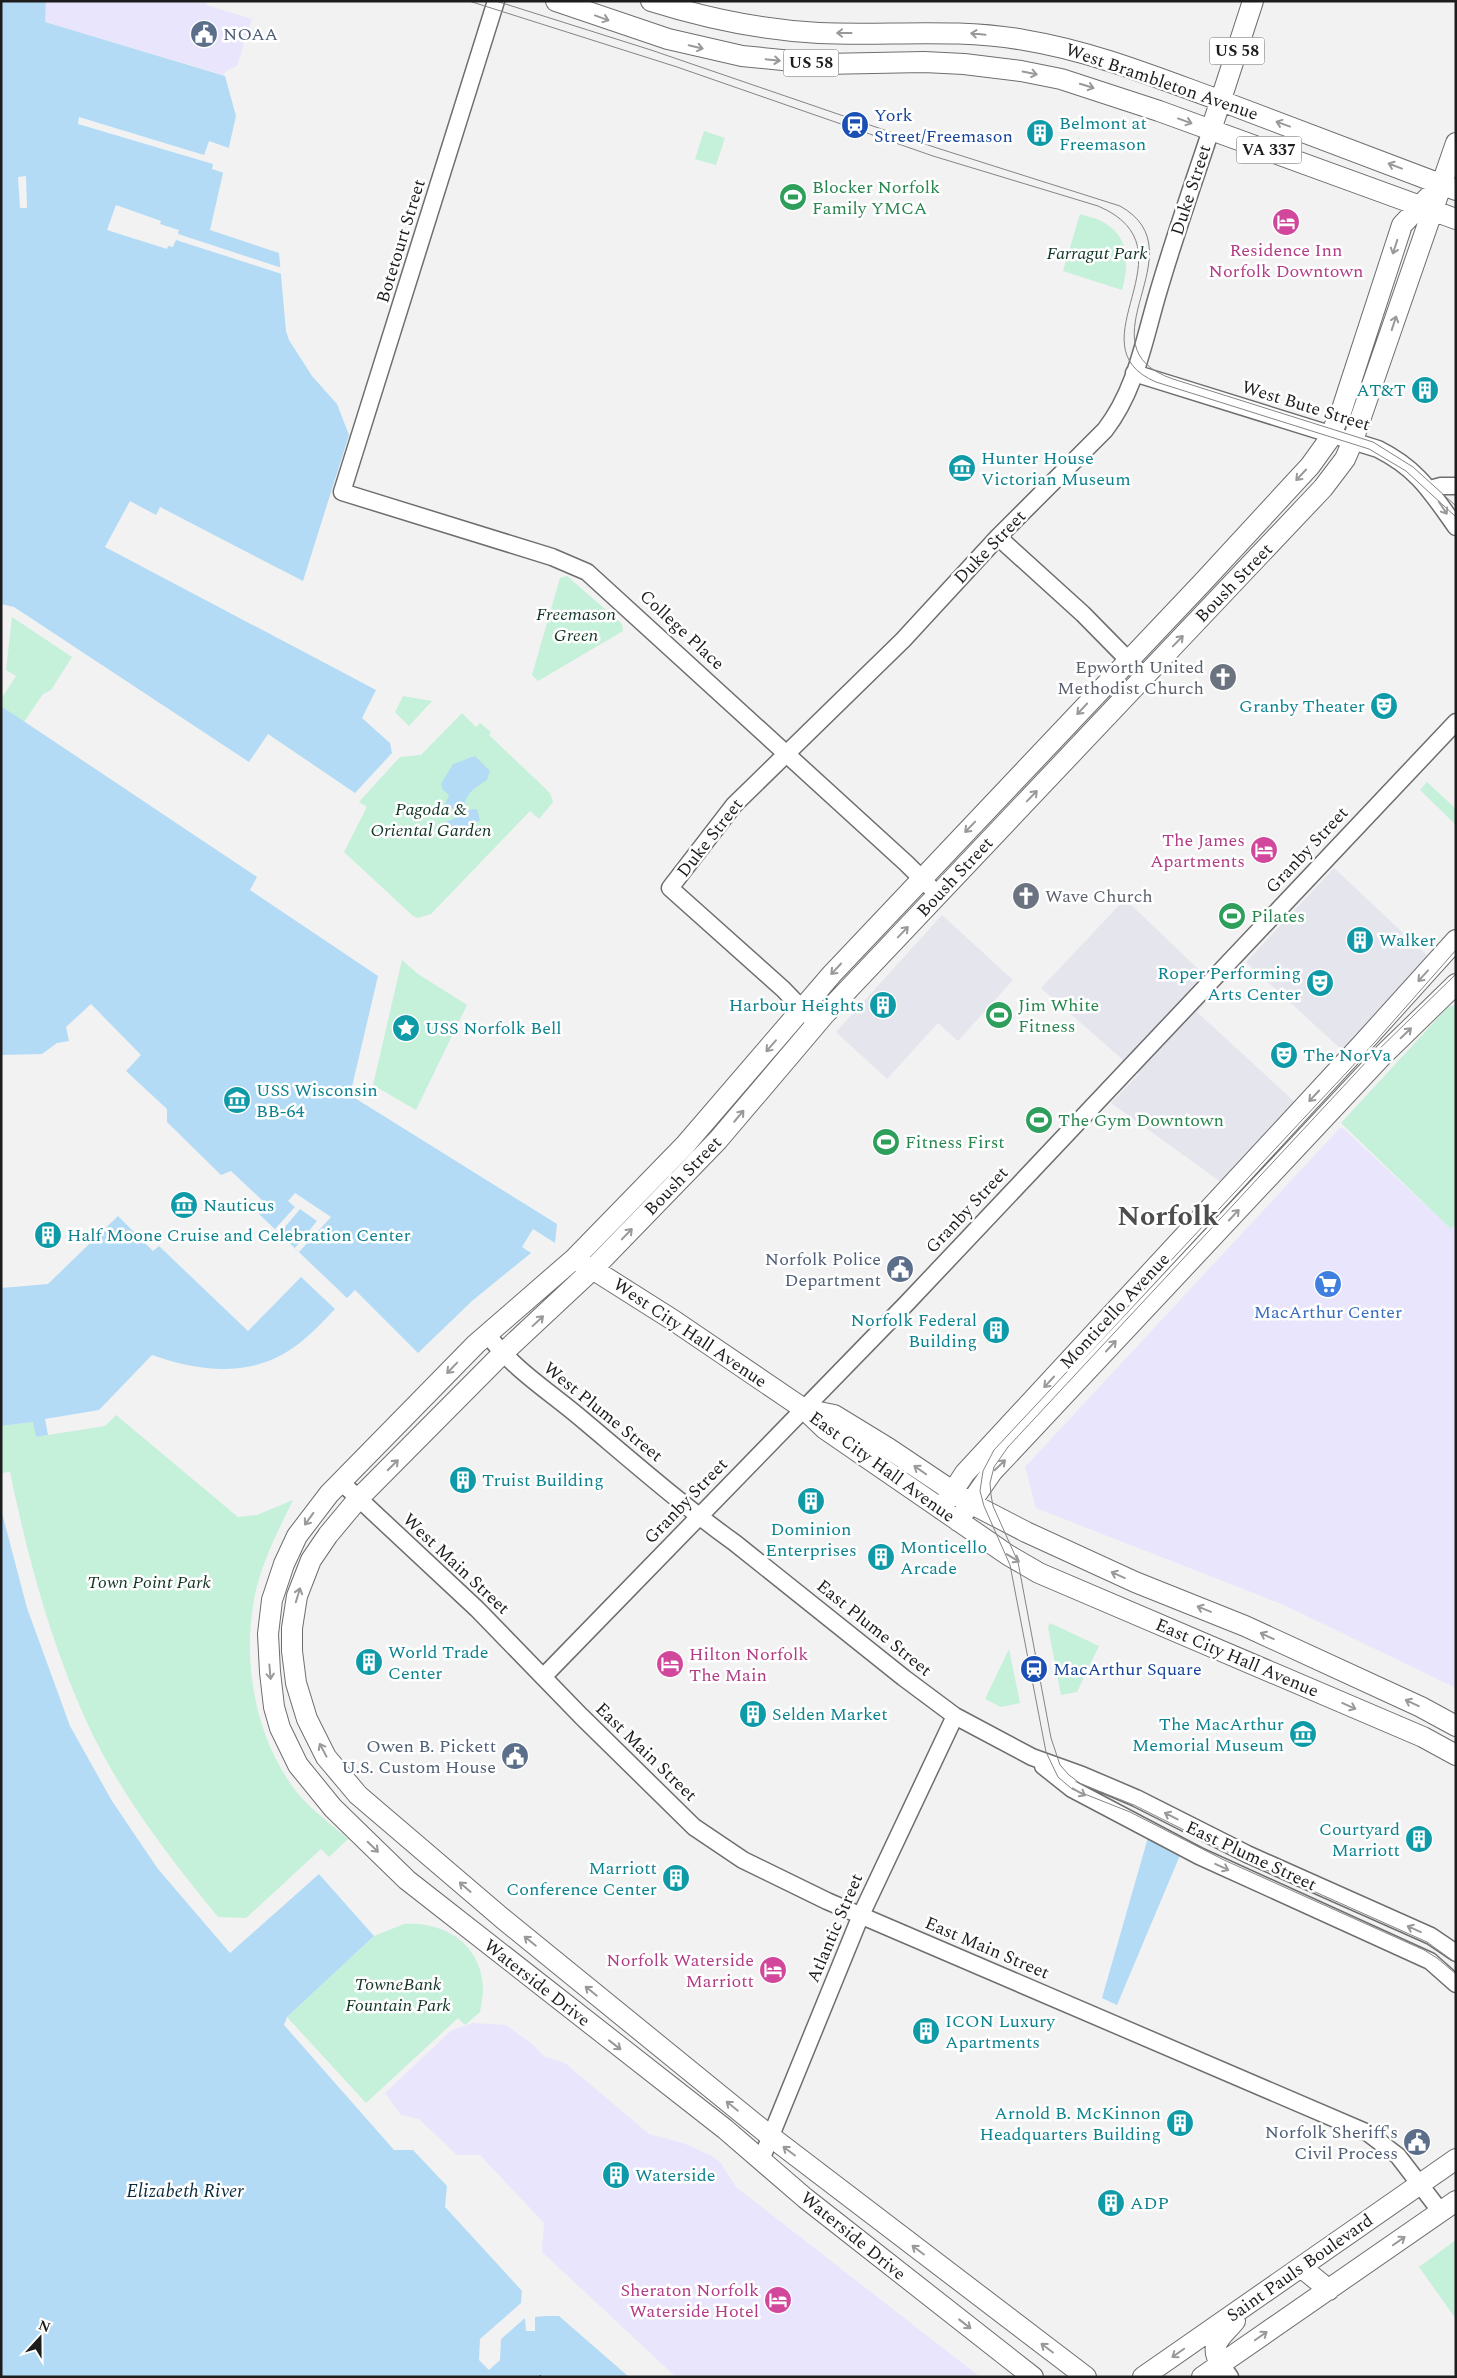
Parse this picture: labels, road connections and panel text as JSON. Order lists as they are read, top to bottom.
{
  "streets": {
    "main road": [
      "US 58",
      "West Brambleton Avenue",
      "VA 337",
      "Duke Street",
      "Boush Street",
      "Monticello Avenue",
      "West City Hall Avenue",
      "East City Hall Avenue",
      "Waterside Drive",
      "Saint Pauls Boulevard"
    ],
    "street": [
      "Botetourt Street",
      "West Bute Street",
      "College Place",
      "Granby Street",
      "West Plume Street",
      "West Main Street",
      "East Plume Street",
      "East Main Street",
      "Atlantic Street"
    ]
  },
  "crossings": [
    ["West Brambleton Avenue", "Duke Street"],
    ["West Brambleton Avenue", "Boush Street"],
    ["Duke Street", "West Bute Street"],
    ["Duke Street", "Boush Street"],
    ["Duke Street", "College Place"],
    ["Botetourt Street", "College Place"],
    ["West Bute Street", "Boush Street"],
    ["Boush Street", "College Place"],
    ["Boush Street", "West City Hall Avenue"],
    ["Boush Street", "West Plume Street"],
    ["Boush Street", "West Main Street"],
    ["Boush Street", "Waterside Drive"],
    ["Granby Street", "West City Hall Avenue"],
    ["Granby Street", "West Plume Street"],
    ["Granby Street", "East City Hall Avenue"],
    ["Granby Street", "West Main Street"],
    ["Granby Street", "East Plume Street"],
    ["Granby Street", "East Main Street"],
    ["Monticello Avenue", "East City Hall Avenue"],
    ["West City Hall Avenue", "East City Hall Avenue"],
    ["West Plume Street", "East Plume Street"],
    ["West Main Street", "East Main Street"],
    ["West Main Street", "Waterside Drive"],
    ["East Plume Street", "Atlantic Street"],
    ["East Main Street", "Atlantic Street"],
    ["East Main Street", "Saint Pauls Boulevard"],
    ["Atlantic Street", "Waterside Drive"]
  ],
  "districts": ["Norfolk"],
  "water": ["Elizabeth River"],
  "parks": [
    "Farragut Park",
    "Freemason Green",
    "Pagoda & Oriental Garden",
    "Town Point Park",
    "TowneBank Fountain Park"
  ],
  "places": {
    "public building": [
      "NOAA",
      "Norfolk Police Department",
      "Owen B. Pickett U.S. Custom House",
      "Norfolk Sheriff's Civil Process"
    ],
    "station": ["York Street/Freemason", "MacArthur Square"],
    "building": [
      "Belmont at Freemason",
      "AT&T",
      "Walker",
      "Harbour Heights",
      "Half Moone Cruise and Celebration Center",
      "Norfolk Federal Building",
      "Truist Building",
      "Dominion Enterprises",
      "Monticello Arcade",
      "World Trade Center",
      "Selden Market",
      "Courtyard Marriott",
      "Marriott Conference Center",
      "ICON Luxury Apartments",
      "Arnold B. McKinnon Headquarters Building",
      "Waterside",
      "ADP"
    ],
    "sports": [
      "Blocker Norfolk Family YMCA",
      "Pilates",
      "Jim White Fitness",
      "The Gym Downtown",
      "Fitness First"
    ],
    "hotel": [
      "Residence Inn Norfolk Downtown",
      "The James Apartments",
      "Hilton Norfolk The Main",
      "Norfolk Waterside Marriott",
      "Sheraton Norfolk Waterside Hotel"
    ],
    "museum": [
      "Hunter House Victorian Museum",
      "USS Wisconsin BB-64",
      "Nauticus",
      "The MacArthur Memorial Museum"
    ],
    "church": ["Epworth United Methodist Church", "Wave Church"],
    "theatre": ["Granby Theater", "Roper Performing Arts Center", "The NorVa"],
    "place": ["USS Norfolk Bell"],
    "supermarket": ["MacArthur Center"]
  },
  "north": "top"
}
